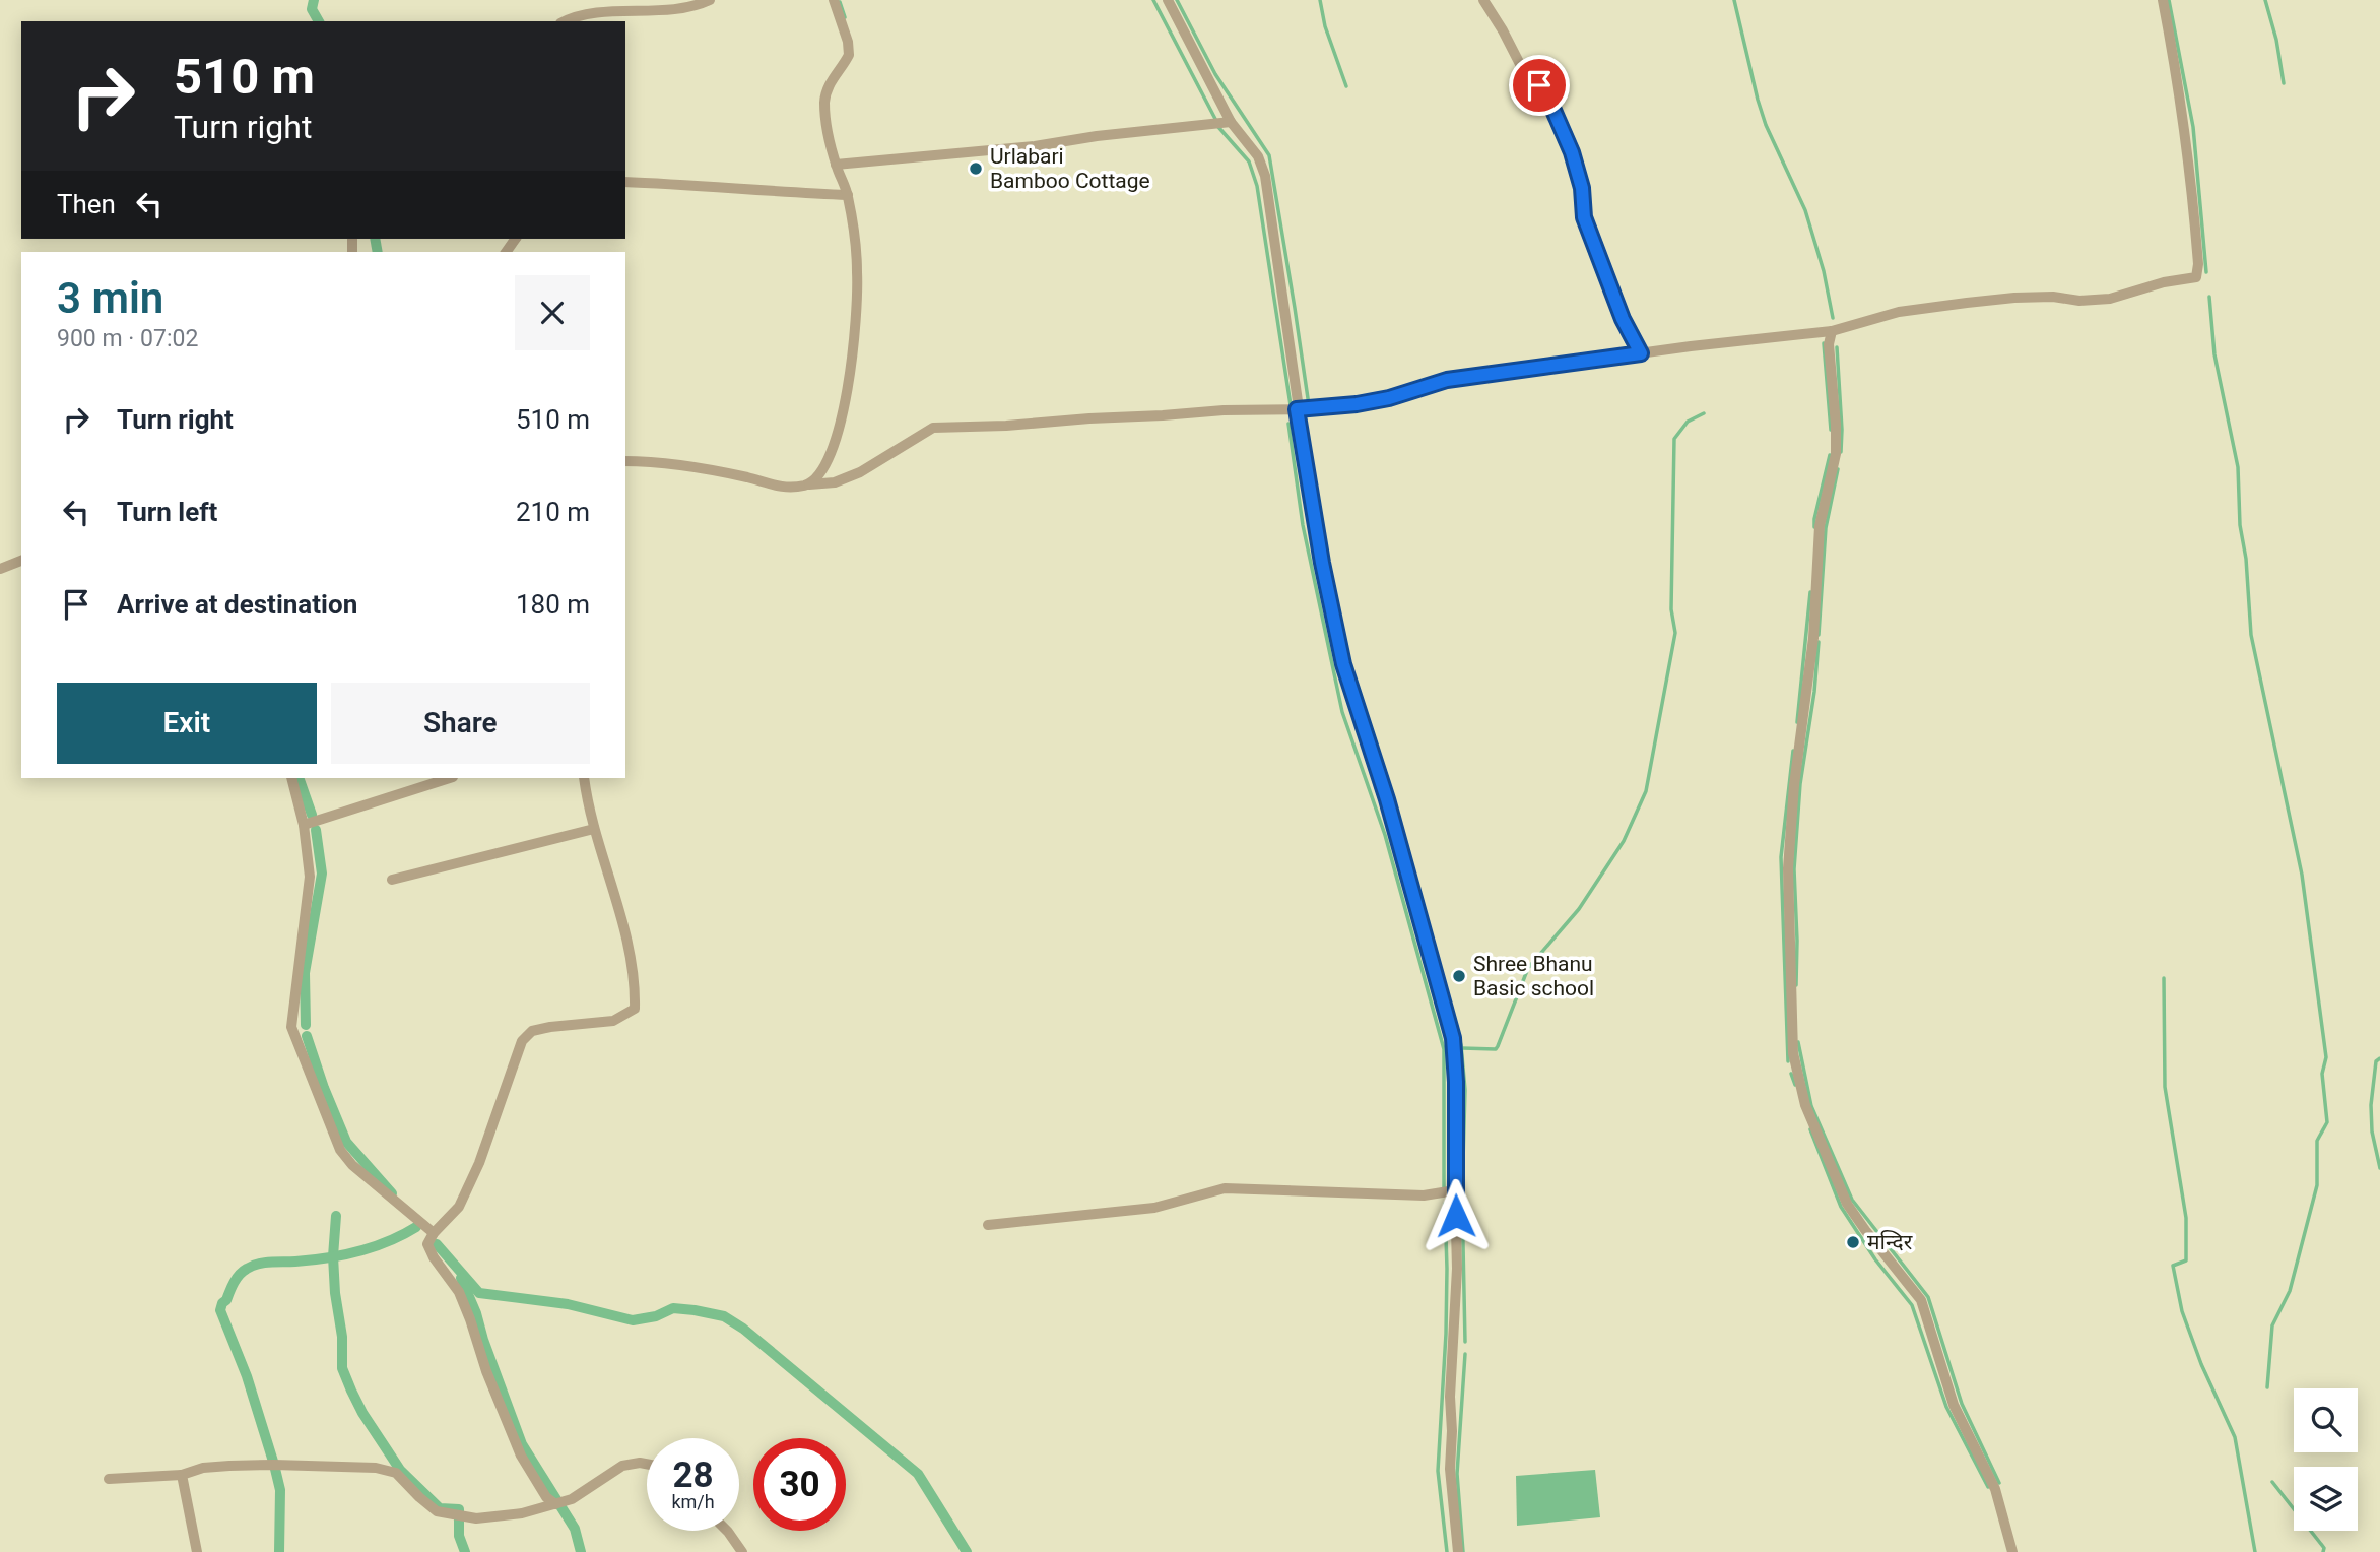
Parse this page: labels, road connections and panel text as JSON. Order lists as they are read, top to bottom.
{
  "places": ["Urlabari Bamboo Cottage", "Shree Bhanu Basic school", "मन्दिर"],
  "page": {
    "turn": ["510 m", "Turn right"],
    "then": "Then",
    "heading": ["3 min", "900 m · 07:02"],
    "list": [
      {
        "name": "Turn right",
        "value": "510 m"
      },
      {
        "name": "Turn left",
        "value": "210 m"
      },
      {
        "name": "Arrive at destination",
        "value": "180 m"
      }
    ],
    "buttons": ["Exit", "Share"],
    "speed": "28 km/h",
    "limit": "30"
  }
}
